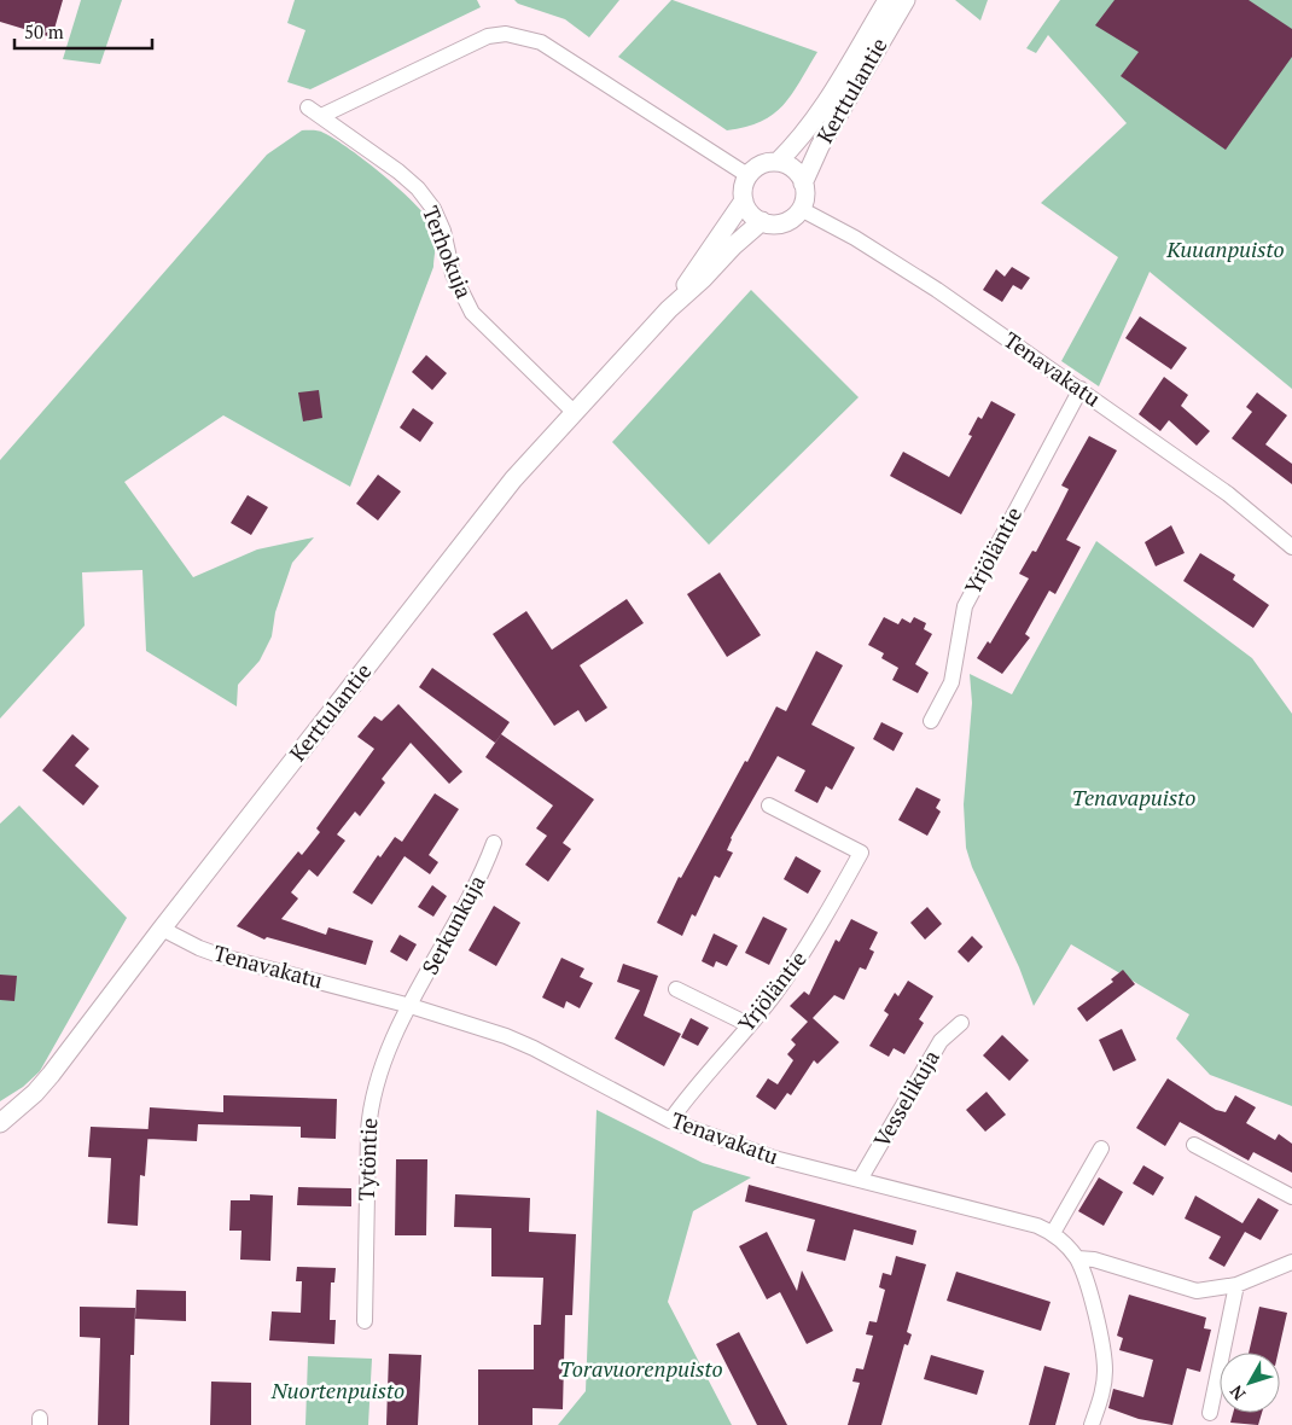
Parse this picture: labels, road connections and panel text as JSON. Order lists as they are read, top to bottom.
{
  "streets": {
    "street": [
      "Kerttulantie",
      "Terhokuja",
      "Tenavakatu",
      "Yrjöläntie",
      "Serkunkuja",
      "Vesselikuja",
      "Tytöntie"
    ]
  },
  "crossings": [
    ["Kerttulantie", "Terhokuja"],
    ["Kerttulantie", "Tenavakatu"],
    ["Terhokuja", "Tenavakatu"],
    ["Tenavakatu", "Yrjöläntie"],
    ["Tenavakatu", "Serkunkuja"],
    ["Tenavakatu", "Vesselikuja"],
    ["Tenavakatu", "Tytöntie"],
    ["Serkunkuja", "Tytöntie"]
  ],
  "parks": [
    "Kuuanpuisto",
    "Tenavapuisto",
    "Toravuorenpuisto",
    "Nuortenpuisto"
  ],
  "scale_bar": "50 m",
  "north": "bottom left"
}
